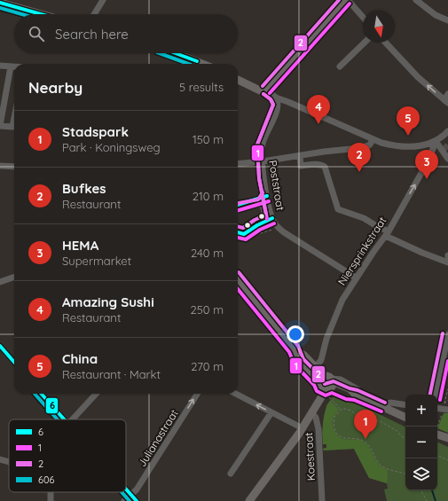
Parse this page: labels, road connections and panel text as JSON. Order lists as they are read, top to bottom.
{
  "streets": {
    "street": [
      "Poststraat",
      "Niersprinkstraat",
      "Julianastraat",
      "Koestraat"
    ]
  },
  "crossings": [
    ["Poststraat", "Niersprinkstraat"]
  ],
  "one_way": ["Niersprinkstraat", "Julianastraat"],
  "lines": [
    "transit line 2",
    "transit line 6",
    "transit line 1",
    "transit line 606"
  ],
  "legend": [
    "6",
    "1",
    "2",
    "606"
  ],
  "north": "bottom",
  "page": {
    "search": "Search here",
    "heading": ["Nearby", "5 results"],
    "pins": [
      "4",
      "5",
      "2",
      "3",
      "1"
    ],
    "list": [
      {
        "mark": "1",
        "name": "Stadspark",
        "note": "Park · Koningsweg",
        "value": "150 m"
      },
      {
        "mark": "2",
        "name": "Bufkes",
        "note": "Restaurant",
        "value": "210 m"
      },
      {
        "mark": "3",
        "name": "HEMA",
        "note": "Supermarket",
        "value": "240 m"
      },
      {
        "mark": "4",
        "name": "Amazing Sushi",
        "note": "Restaurant",
        "value": "250 m"
      },
      {
        "mark": "5",
        "name": "China",
        "note": "Restaurant · Markt",
        "value": "270 m"
      }
    ],
    "map_buttons": ["+", "−"]
  }
}
